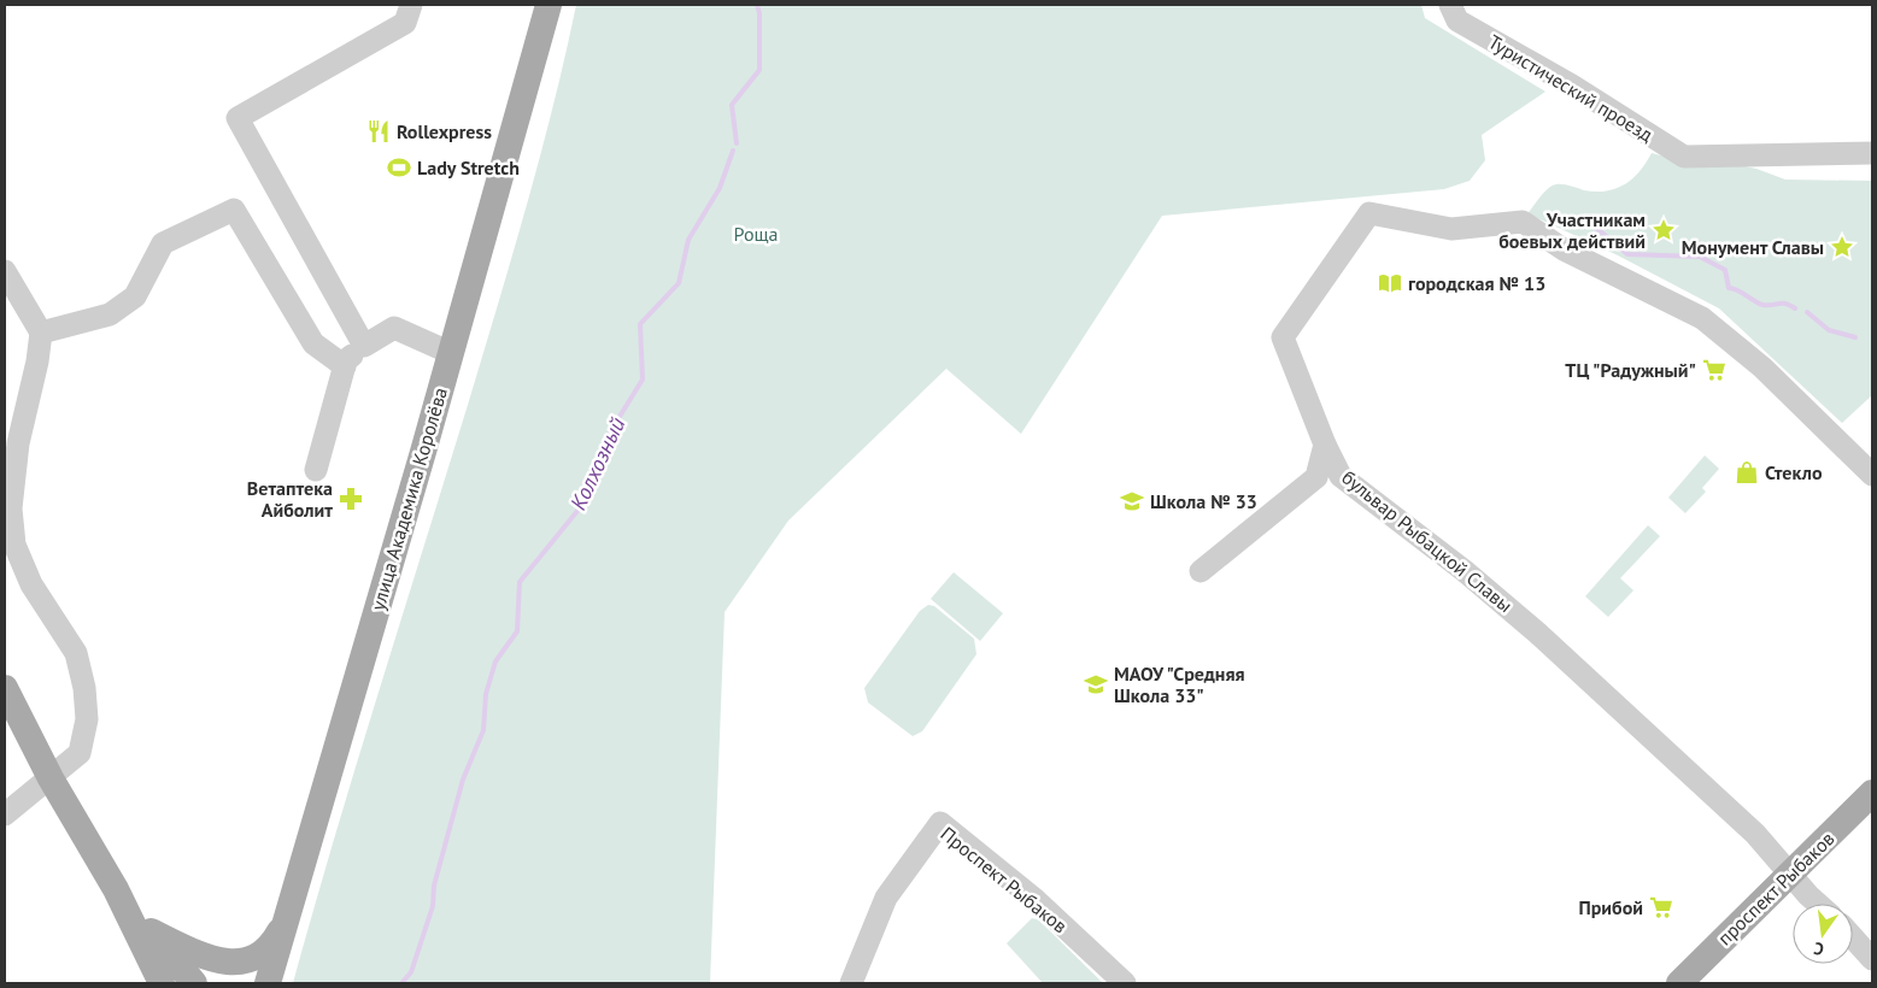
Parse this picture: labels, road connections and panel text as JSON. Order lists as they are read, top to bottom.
{
  "streets": {
    "main road": ["улица Академика Королёва", "проспект Рыбаков"],
    "street": ["Туристический проезд", "бульвар Рыбацкой Славы", "Проспект Рыбаков"]
  },
  "crossings": [
    ["бульвар Рыбацкой Славы", "проспект Рыбаков"]
  ],
  "water": ["Колхозный"],
  "parks": ["Роща"],
  "places": {
    "restaurant": ["Rollexpress"],
    "sports": ["Lady Stretch"],
    "place": ["Участникам боевых действий", "Монумент Славы"],
    "library": ["городская № 13"],
    "supermarket": ["ТЦ \"Радужный\"", "Прибой"],
    "shop": ["Стекло"],
    "pharmacy": ["Ветаптека Айболит"],
    "school or university": ["Школа № 33", "МАОУ \"Средняя Школа 33\""]
  },
  "north": "bottom"
}
